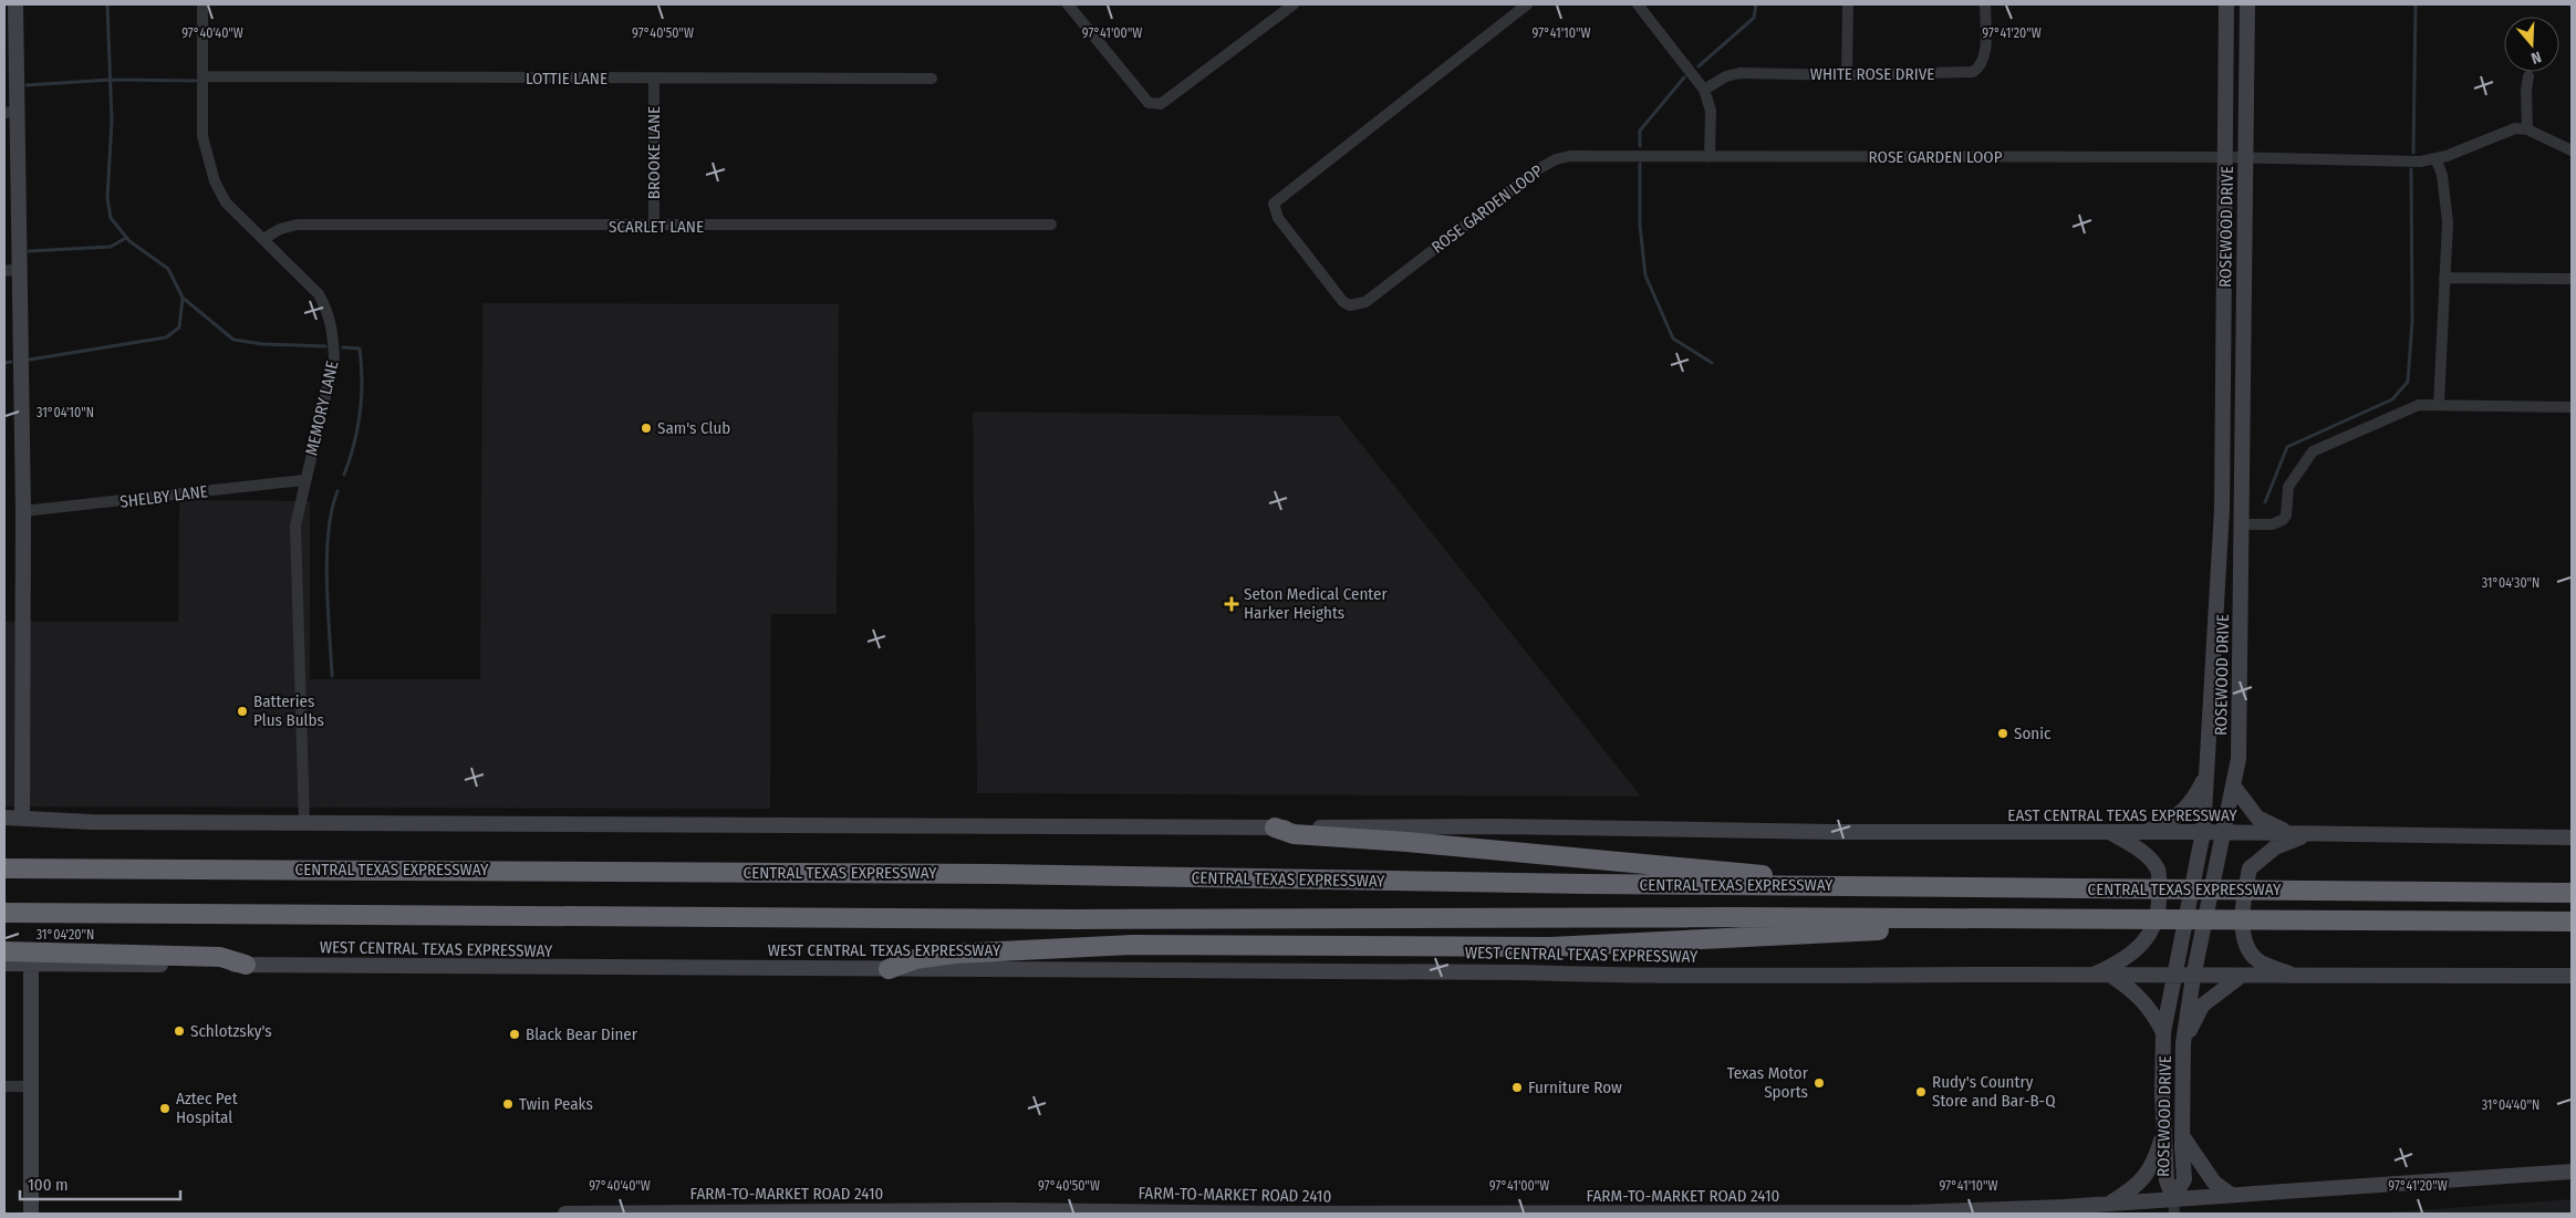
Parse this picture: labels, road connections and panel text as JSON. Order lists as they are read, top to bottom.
{
  "streets": {
    "highway": ["CENTRAL TEXAS EXPRESSWAY"],
    "main road": [
      "ROSEWOOD DRIVE",
      "EAST CENTRAL TEXAS EXPRESSWAY",
      "WEST CENTRAL TEXAS EXPRESSWAY",
      "FARM-TO-MARKET ROAD 2410"
    ],
    "street": [
      "WHITE ROSE DRIVE",
      "LOTTIE LANE",
      "BROOKE LANE",
      "ROSE GARDEN LOOP",
      "SCARLET LANE",
      "MEMORY LANE",
      "SHELBY LANE"
    ]
  },
  "crossings": [
    ["LOTTIE LANE", "BROOKE LANE"],
    ["LOTTIE LANE", "MEMORY LANE"],
    ["BROOKE LANE", "SCARLET LANE"],
    ["ROSE GARDEN LOOP", "ROSEWOOD DRIVE"],
    ["SCARLET LANE", "MEMORY LANE"],
    ["ROSEWOOD DRIVE", "EAST CENTRAL TEXAS EXPRESSWAY"],
    ["ROSEWOOD DRIVE", "FARM-TO-MARKET ROAD 2410"],
    ["MEMORY LANE", "SHELBY LANE"]
  ],
  "places": {
    "other": [
      "Sam's Club",
      "Batteries Plus Bulbs",
      "Sonic",
      "Schlotzsky's",
      "Black Bear Diner",
      "Texas Motor Sports",
      "Furniture Row",
      "Rudy's Country Store and Bar-B-Q",
      "Twin Peaks",
      "Aztec Pet Hospital"
    ],
    "health": ["Seton Medical Center Harker Heights"]
  },
  "scale_bar": "100 m",
  "north": "bottom",
  "coordinates": [
    "97°40'40\"W",
    "97°40'50\"W",
    "97°41'00\"W",
    "97°41'10\"W",
    "97°41'20\"W",
    "31°04'10\"N",
    "31°04'30\"N",
    "31°04'20\"N",
    "31°04'40\"N"
  ]
}
